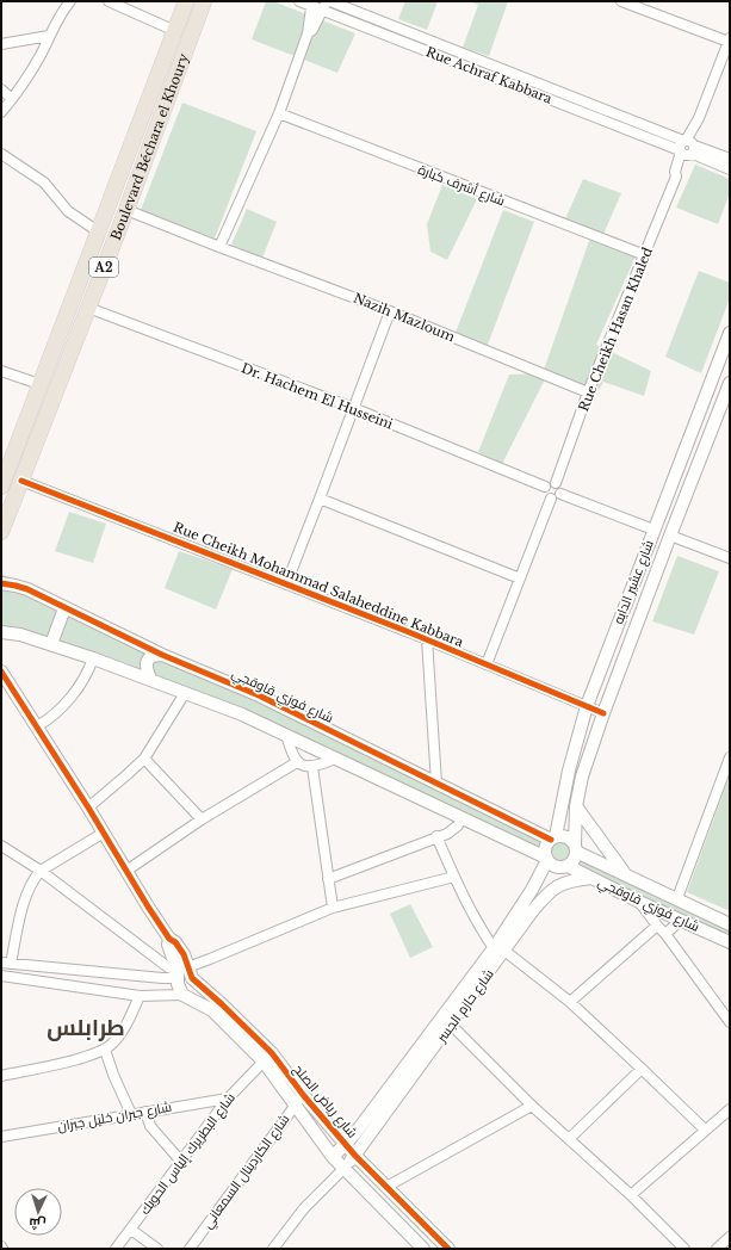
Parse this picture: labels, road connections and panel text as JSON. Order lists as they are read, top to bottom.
{
  "streets": {
    "highway": ["Boulevard Béchara el Khoury", "A2"],
    "street": [
      "Rue Achraf Kabbara",
      "شارع أشرف كبارة",
      "Nazih Mazloum",
      "Rue Cheikh Hasan Khaled",
      "Dr. Hachem El Husseini",
      "شارع عشير الدايه",
      "Rue Cheikh Mohammad Salaheddine Kabbara",
      "شارع فوزي قاوقجي",
      "شارع حازم الجسر",
      "شارع رياض الصلح",
      "شارع جبران خليل جبران",
      "شارع البطريرك إلياس الحويك",
      "شارع الكاردينال السمعاني"
    ]
  },
  "crossings": [
    ["Rue Achraf Kabbara", "Rue Cheikh Hasan Khaled"],
    ["Boulevard Béchara el Khoury", "Nazih Mazloum"],
    ["Boulevard Béchara el Khoury", "Dr. Hachem El Husseini"],
    ["Boulevard Béchara el Khoury", "Rue Cheikh Mohammad Salaheddine Kabbara"],
    ["شارع أشرف كبارة", "Rue Cheikh Hasan Khaled"],
    ["Nazih Mazloum", "Rue Cheikh Hasan Khaled"],
    ["Rue Cheikh Hasan Khaled", "Dr. Hachem El Husseini"],
    ["شارع عشير الدايه", "Rue Cheikh Mohammad Salaheddine Kabbara"],
    ["شارع عشير الدايه", "شارع فوزي قاوقجي"],
    ["شارع عشير الدايه", "شارع حازم الجسر"],
    ["شارع فوزي قاوقجي", "شارع حازم الجسر"],
    ["شارع حازم الجسر", "شارع رياض الصلح"],
    ["شارع رياض الصلح", "شارع البطريرك إلياس الحويك"],
    ["شارع رياض الصلح", "شارع الكاردينال السمعاني"],
    ["شارع جبران خليل جبران", "شارع البطريرك إلياس الحويك"]
  ],
  "districts": ["طرابلس"],
  "north": "bottom"
}
